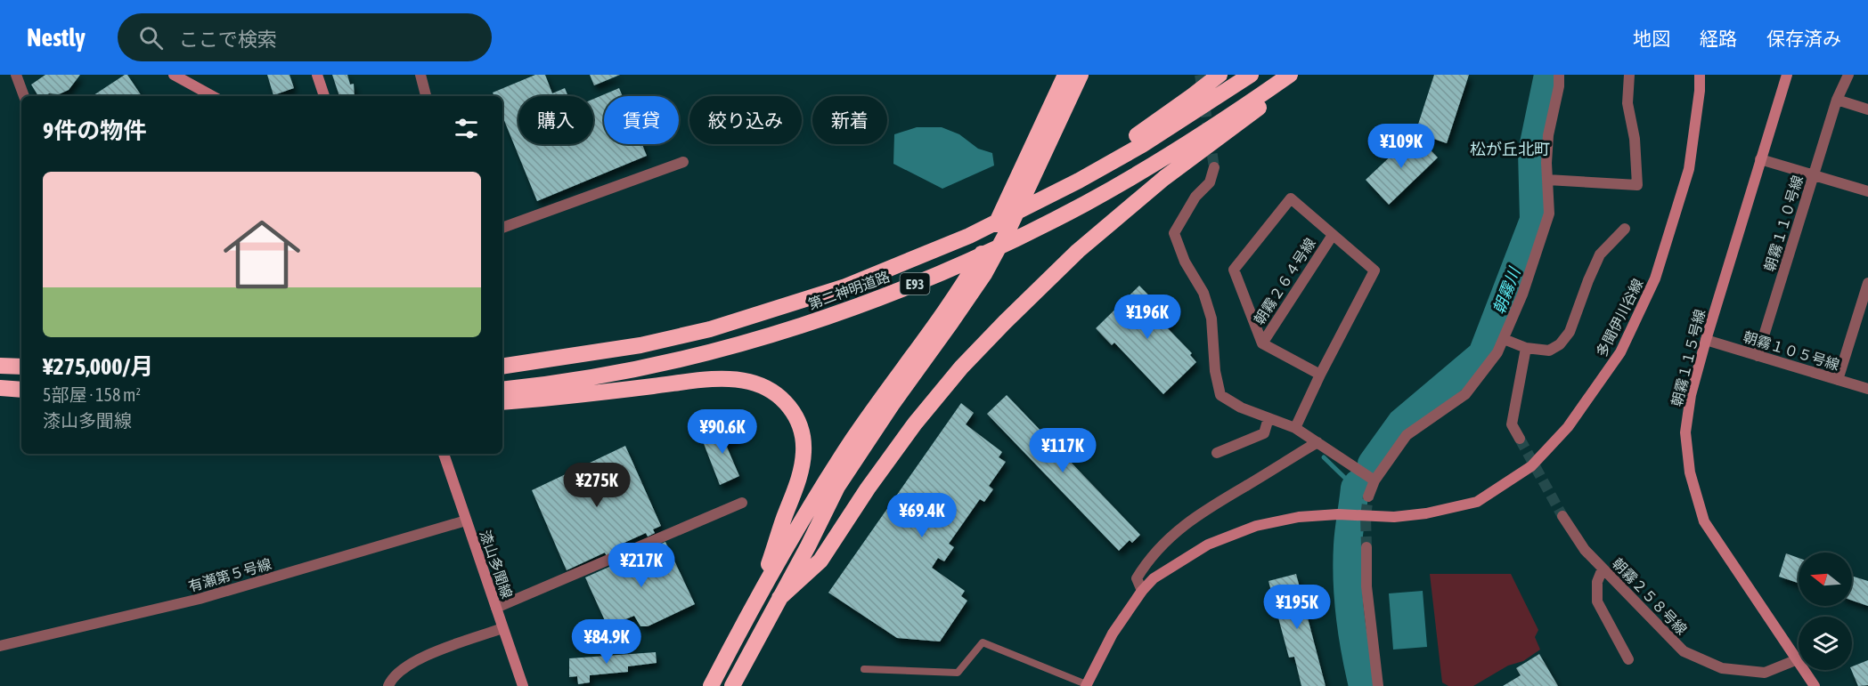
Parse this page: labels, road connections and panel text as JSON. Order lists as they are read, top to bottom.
{
  "streets": {
    "highway": ["E93", "第二神明道路"],
    "street": [
      "朝霧１１０号線",
      "朝霧２６４号線",
      "多聞伊川谷線",
      "朝霧１０５号線",
      "朝霧１１５号線",
      "漆山多聞線",
      "有瀬第５号線",
      "朝霧２５８号線"
    ]
  },
  "crossings": [
    ["朝霧１１０号線", "朝霧１０５号線"],
    ["朝霧１０５号線", "朝霧１１５号線"],
    ["朝霧１１５号線", "朝霧２５８号線"],
    ["漆山多聞線", "有瀬第５号線"]
  ],
  "districts": ["松が丘北町"],
  "water": ["朝霧川"],
  "north": "left",
  "page": {
    "header": "Nestly",
    "search": "ここで検索",
    "nav": ["地図", "経路", "保存済み"],
    "chip": [
      "購入",
      "賃貸",
      "絞り込み",
      "新着"
    ],
    "heading": "9件の物件",
    "price": [
      "¥109K",
      "¥196K",
      "¥90.6K",
      "¥117K",
      "¥275K",
      "¥69.4K",
      "¥217K",
      "¥195K",
      "¥84.9K"
    ],
    "list": [
      {
        "name": "¥275,000/月",
        "note": "5部屋 · 158 m² · 漆山多聞線"
      }
    ]
  }
}
